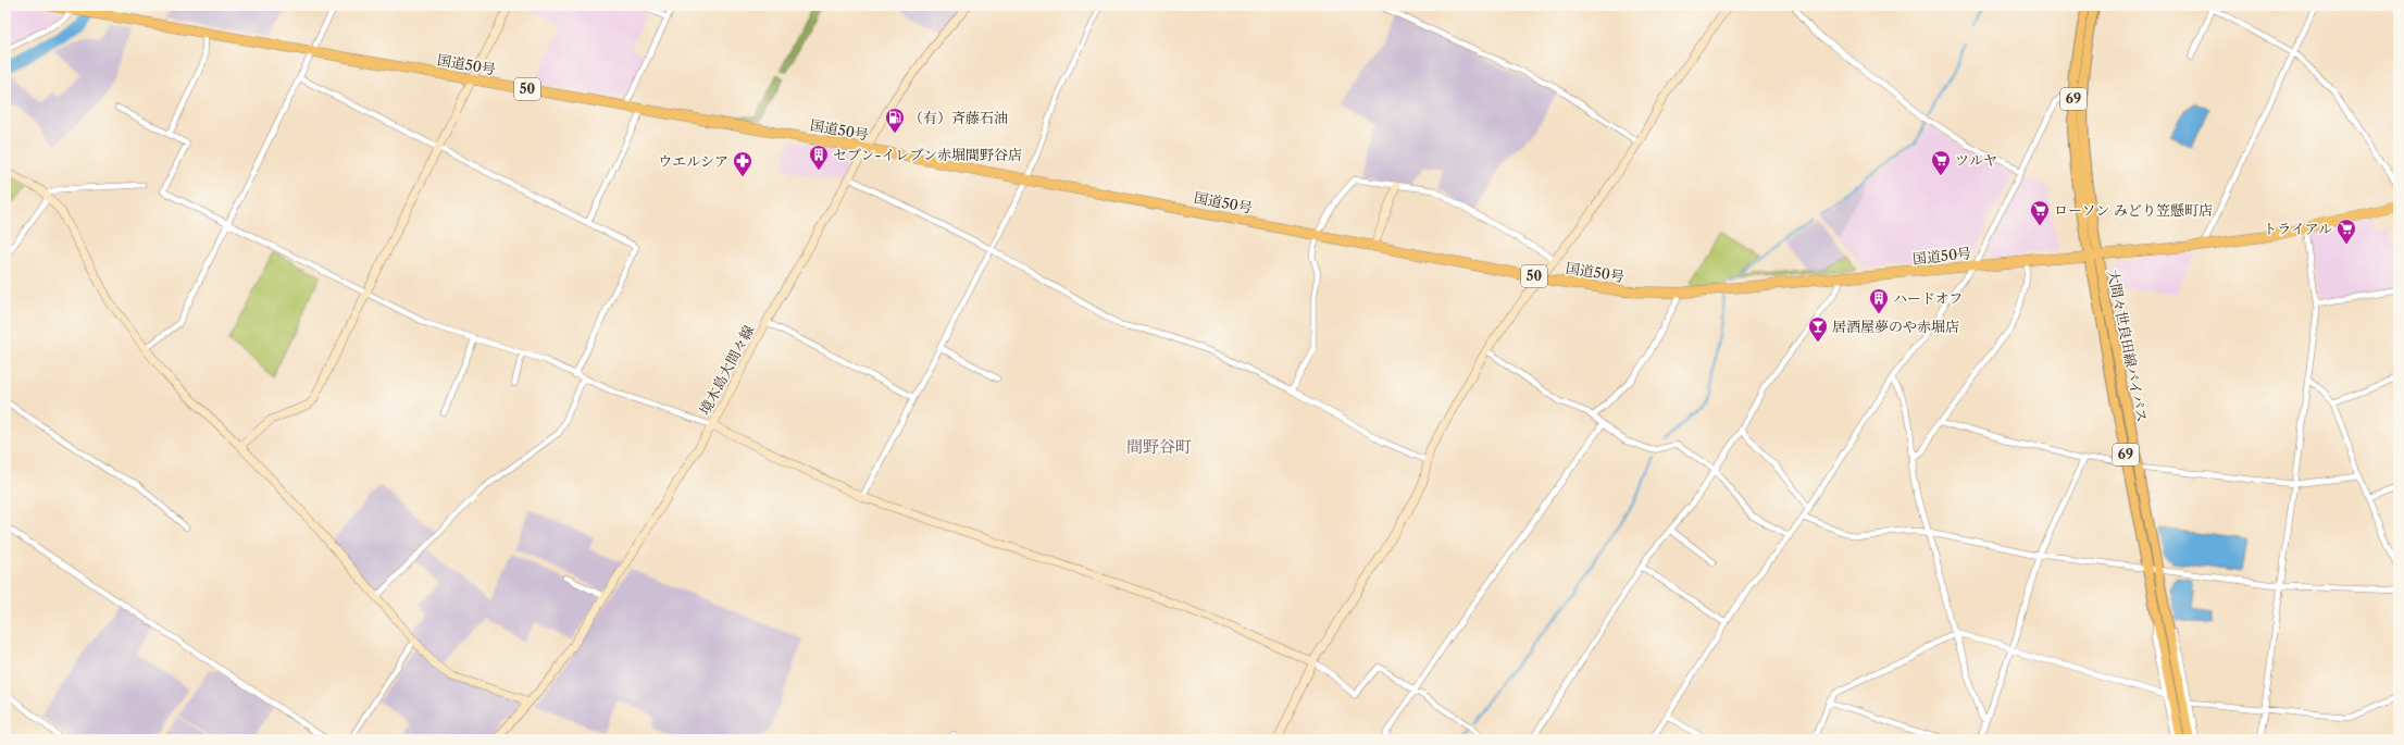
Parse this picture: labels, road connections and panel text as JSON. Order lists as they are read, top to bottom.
{
  "streets": {
    "highway": ["国道50号", "50"],
    "main road": ["69", "大間々世良田線バイパス"],
    "street": ["境木島大間々線"]
  },
  "crossings": [
    ["国道50号", "大間々世良田線バイパス"],
    ["国道50号", "境木島大間々線"]
  ],
  "districts": ["間野谷町"],
  "places": {
    "fuel station": ["（有）斉藤石油"],
    "building": ["セブン-イレブン赤堀間野谷店", "ハードオフ"],
    "supermarket": ["ツルヤ", "ローソン みどり笠懸町店", "トライアル"],
    "pharmacy": ["ウエルシア"],
    "bar": ["居酒屋夢のや赤堀店"]
  }
}
